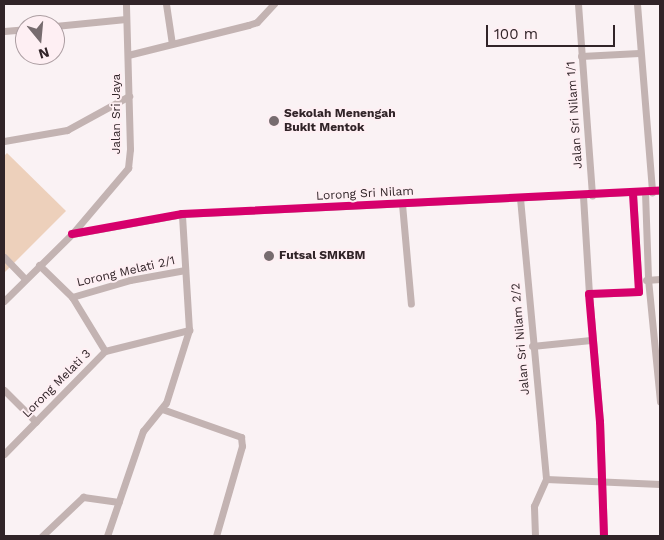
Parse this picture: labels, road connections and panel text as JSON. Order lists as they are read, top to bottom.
{
  "streets": {
    "street": [
      "Jalan Sri Jaya",
      "Jalan Sri Nilam 1/1",
      "Lorong Sri Nilam",
      "Lorong Melati 2/1",
      "Jalan Sri Nilam 2/2",
      "Lorong Melati 3"
    ]
  },
  "crossings": [
    ["Jalan Sri Jaya", "Lorong Sri Nilam"],
    ["Jalan Sri Nilam 1/1", "Lorong Sri Nilam"],
    ["Lorong Sri Nilam", "Jalan Sri Nilam 2/2"]
  ],
  "places": ["Sekolah Menengah Bukit Mentok", "Futsal SMKBM"],
  "scale_bar": "100 m",
  "north": "bottom"
}
